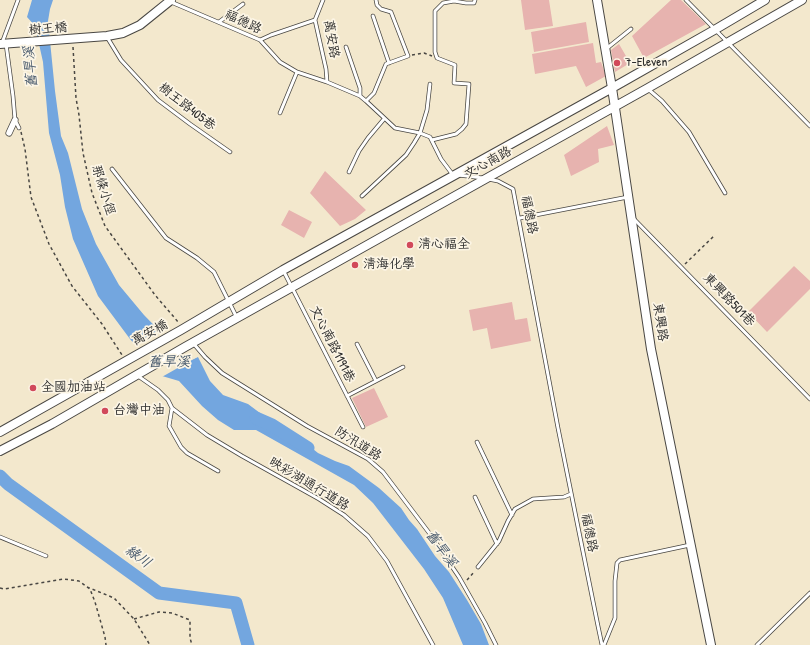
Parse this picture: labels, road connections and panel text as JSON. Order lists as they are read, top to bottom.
{
  "streets": {
    "main road": [
      "樹王橋",
      "文心南路",
      "東興路",
      "萬安橋"
    ],
    "lane": [
      "福德路",
      "萬安路",
      "樹王路405巷",
      "東興路501巷",
      "文心南路1191巷",
      "防汛道路",
      "映彩湖通行道路"
    ],
    "path": ["那條小徑"]
  },
  "crossings": [
    ["福德路", "樹王橋"],
    ["福德路", "萬安路"],
    ["福德路", "文心南路"],
    ["福德路", "東興路"],
    ["樹王橋", "樹王路405巷"],
    ["樹王橋", "那條小徑"],
    ["文心南路", "那條小徑"],
    ["文心南路", "東興路"],
    ["文心南路", "萬安橋"],
    ["文心南路", "文心南路1191巷"],
    ["文心南路", "防汛道路"],
    ["文心南路", "映彩湖通行道路"],
    ["那條小徑", "萬安橋"],
    ["東興路501巷", "東興路"]
  ],
  "water": ["舊旱溪", "綠川"],
  "places": [
    "7-Eleven",
    "清心福全",
    "清海化學",
    "全國加油站",
    "台灣中油"
  ]
}
